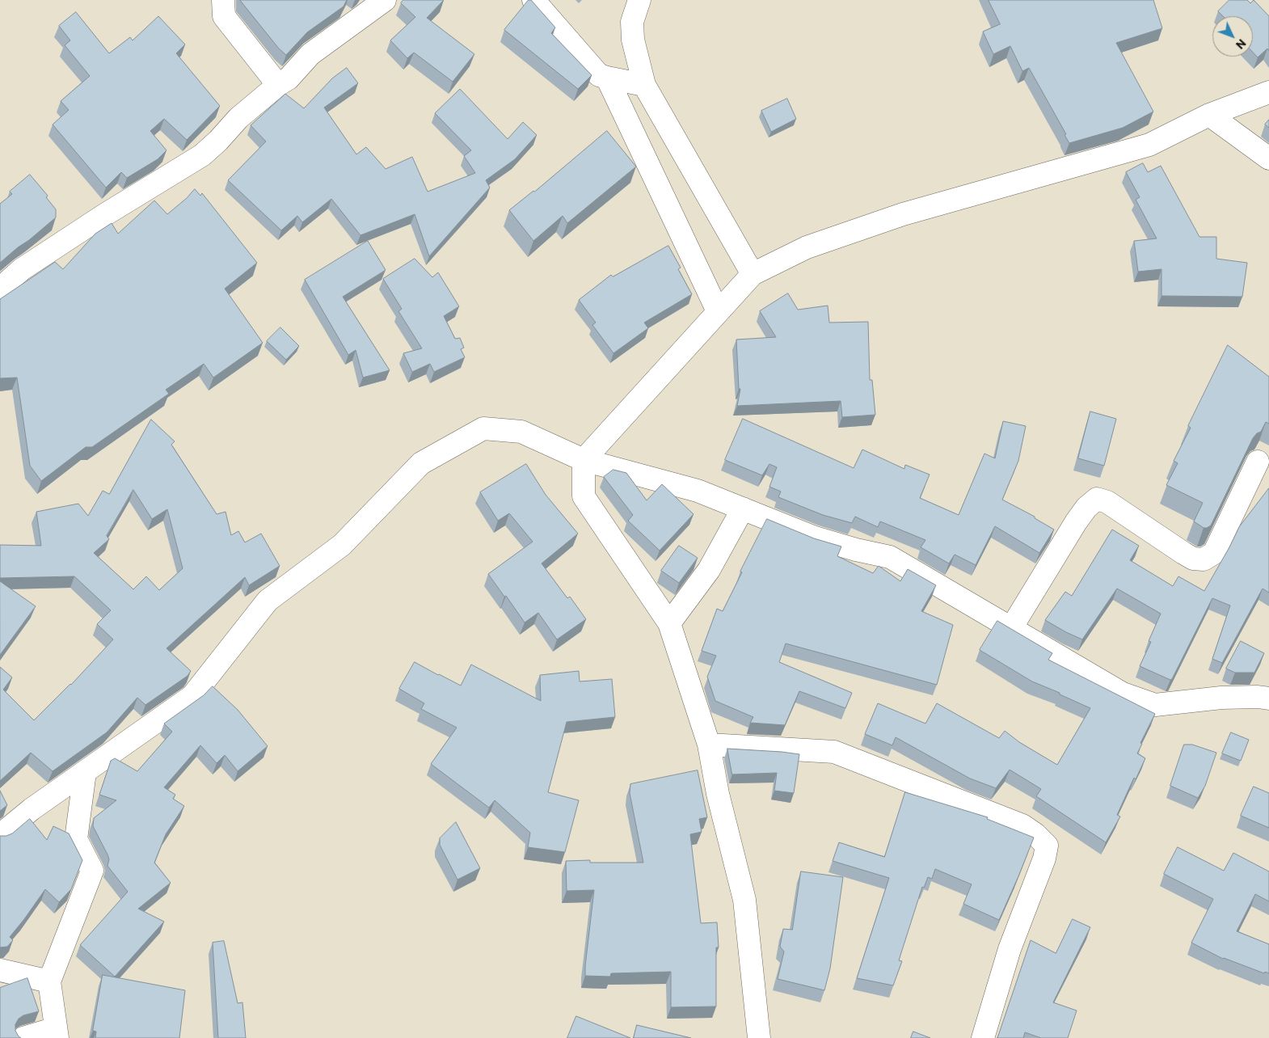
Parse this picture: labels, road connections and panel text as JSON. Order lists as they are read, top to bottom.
{
  "north": "bottom right"
}
